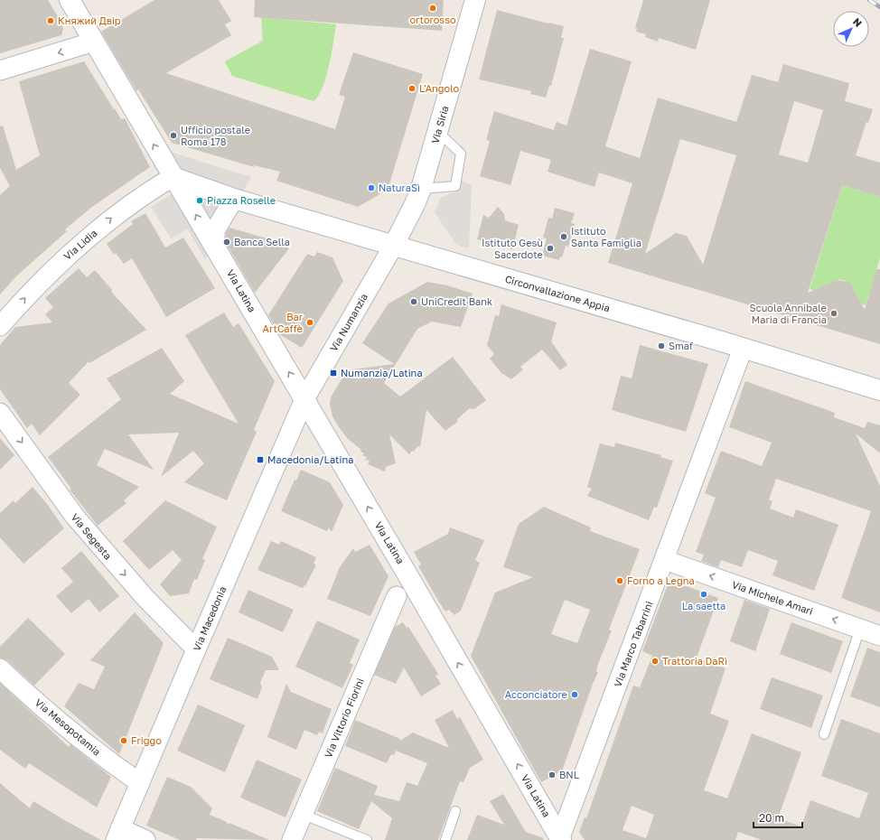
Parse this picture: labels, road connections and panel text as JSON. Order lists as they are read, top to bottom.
{
  "streets": {
    "street": [
      "Via Siria",
      "Via Lidia",
      "Via Latina",
      "Circonvallazione Appia",
      "Via Numanzia",
      "Via Segesta",
      "Via Michele Amari",
      "Via Macedonia",
      "Via Marco Tabarrini",
      "Via Vittorio Fiorini",
      "Via Mesopotamia"
    ]
  },
  "crossings": [
    ["Via Siria", "Circonvallazione Appia"],
    ["Via Siria", "Via Numanzia"],
    ["Via Latina", "Via Numanzia"],
    ["Via Latina", "Via Macedonia"],
    ["Via Latina", "Via Marco Tabarrini"],
    ["Circonvallazione Appia", "Via Numanzia"],
    ["Circonvallazione Appia", "Via Marco Tabarrini"],
    ["Via Numanzia", "Via Macedonia"],
    ["Via Segesta", "Via Macedonia"],
    ["Via Michele Amari", "Via Marco Tabarrini"],
    ["Via Macedonia", "Via Mesopotamia"]
  ],
  "one_way": [
    "Via Lidia",
    "Via Latina",
    "Via Segesta",
    "Via Michele Amari"
  ],
  "places": {
    "other": [
      "ortorosso",
      "Княжий Двір",
      "L'Angolo",
      "Ufficio postale Roma 178",
      "NaturaSì",
      "Piazza Roselle",
      "Istituto Santa Famiglia",
      "Banca Sella",
      "Istituto Gesù Sacerdote",
      "UniCredit Bank",
      "Scuola Annibale Maria di Francia",
      "Bar ArtCaffè",
      "Smaf",
      "Forno a Legna",
      "La saetta",
      "Trattoria DaRì",
      "Acconciatore",
      "Friggo",
      "BNL"
    ],
    "transit": ["Numanzia/Latina", "Macedonia/Latina"]
  },
  "scale_bar": "20 m",
  "north": "top right"
}
